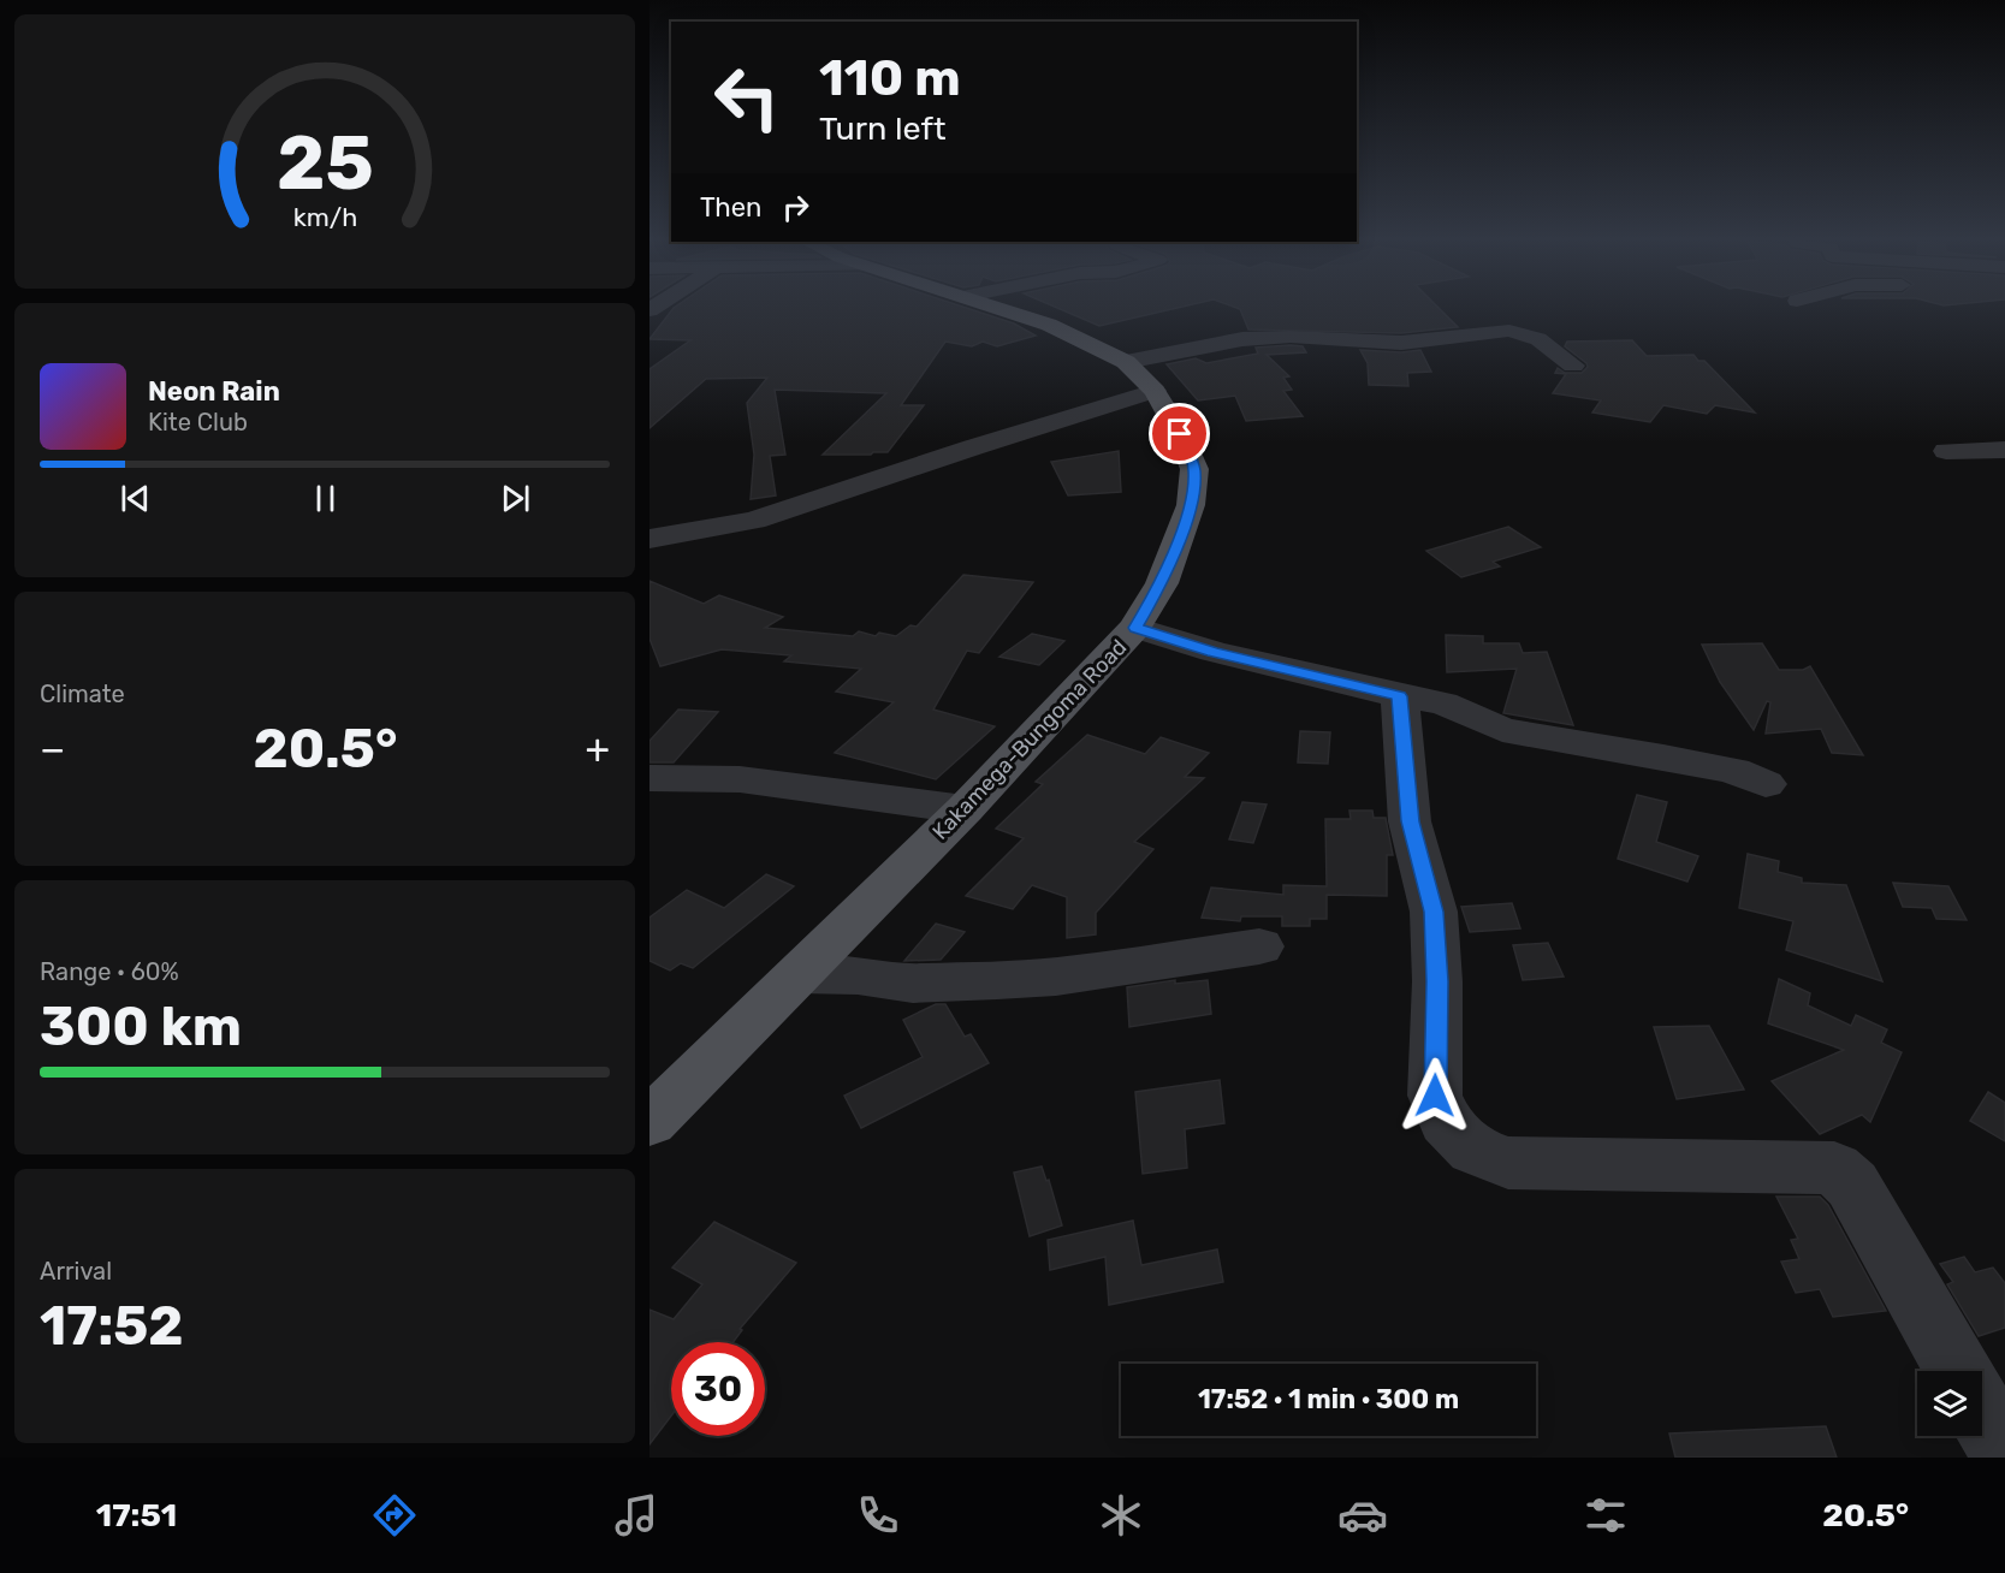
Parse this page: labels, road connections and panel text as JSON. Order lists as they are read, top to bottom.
{
  "streets": {
    "main road": ["Kakamega-Bungoma Road"]
  },
  "page": {
    "turn": ["110 m", "Turn left"],
    "then": "Then",
    "song": ["Neon Rain", "Kite Club"],
    "tile": [
      "Climate",
      ["Range · 60%", "300 km"],
      ["Arrival", "17:52"]
    ],
    "heat": ["−", "20.5°", "+"],
    "limit": "30",
    "trip": "17:52 · 1 min · 300 m",
    "tabs": ["17:51", "20.5°"],
    "gauge": ["25", "km/h"]
  }
}
